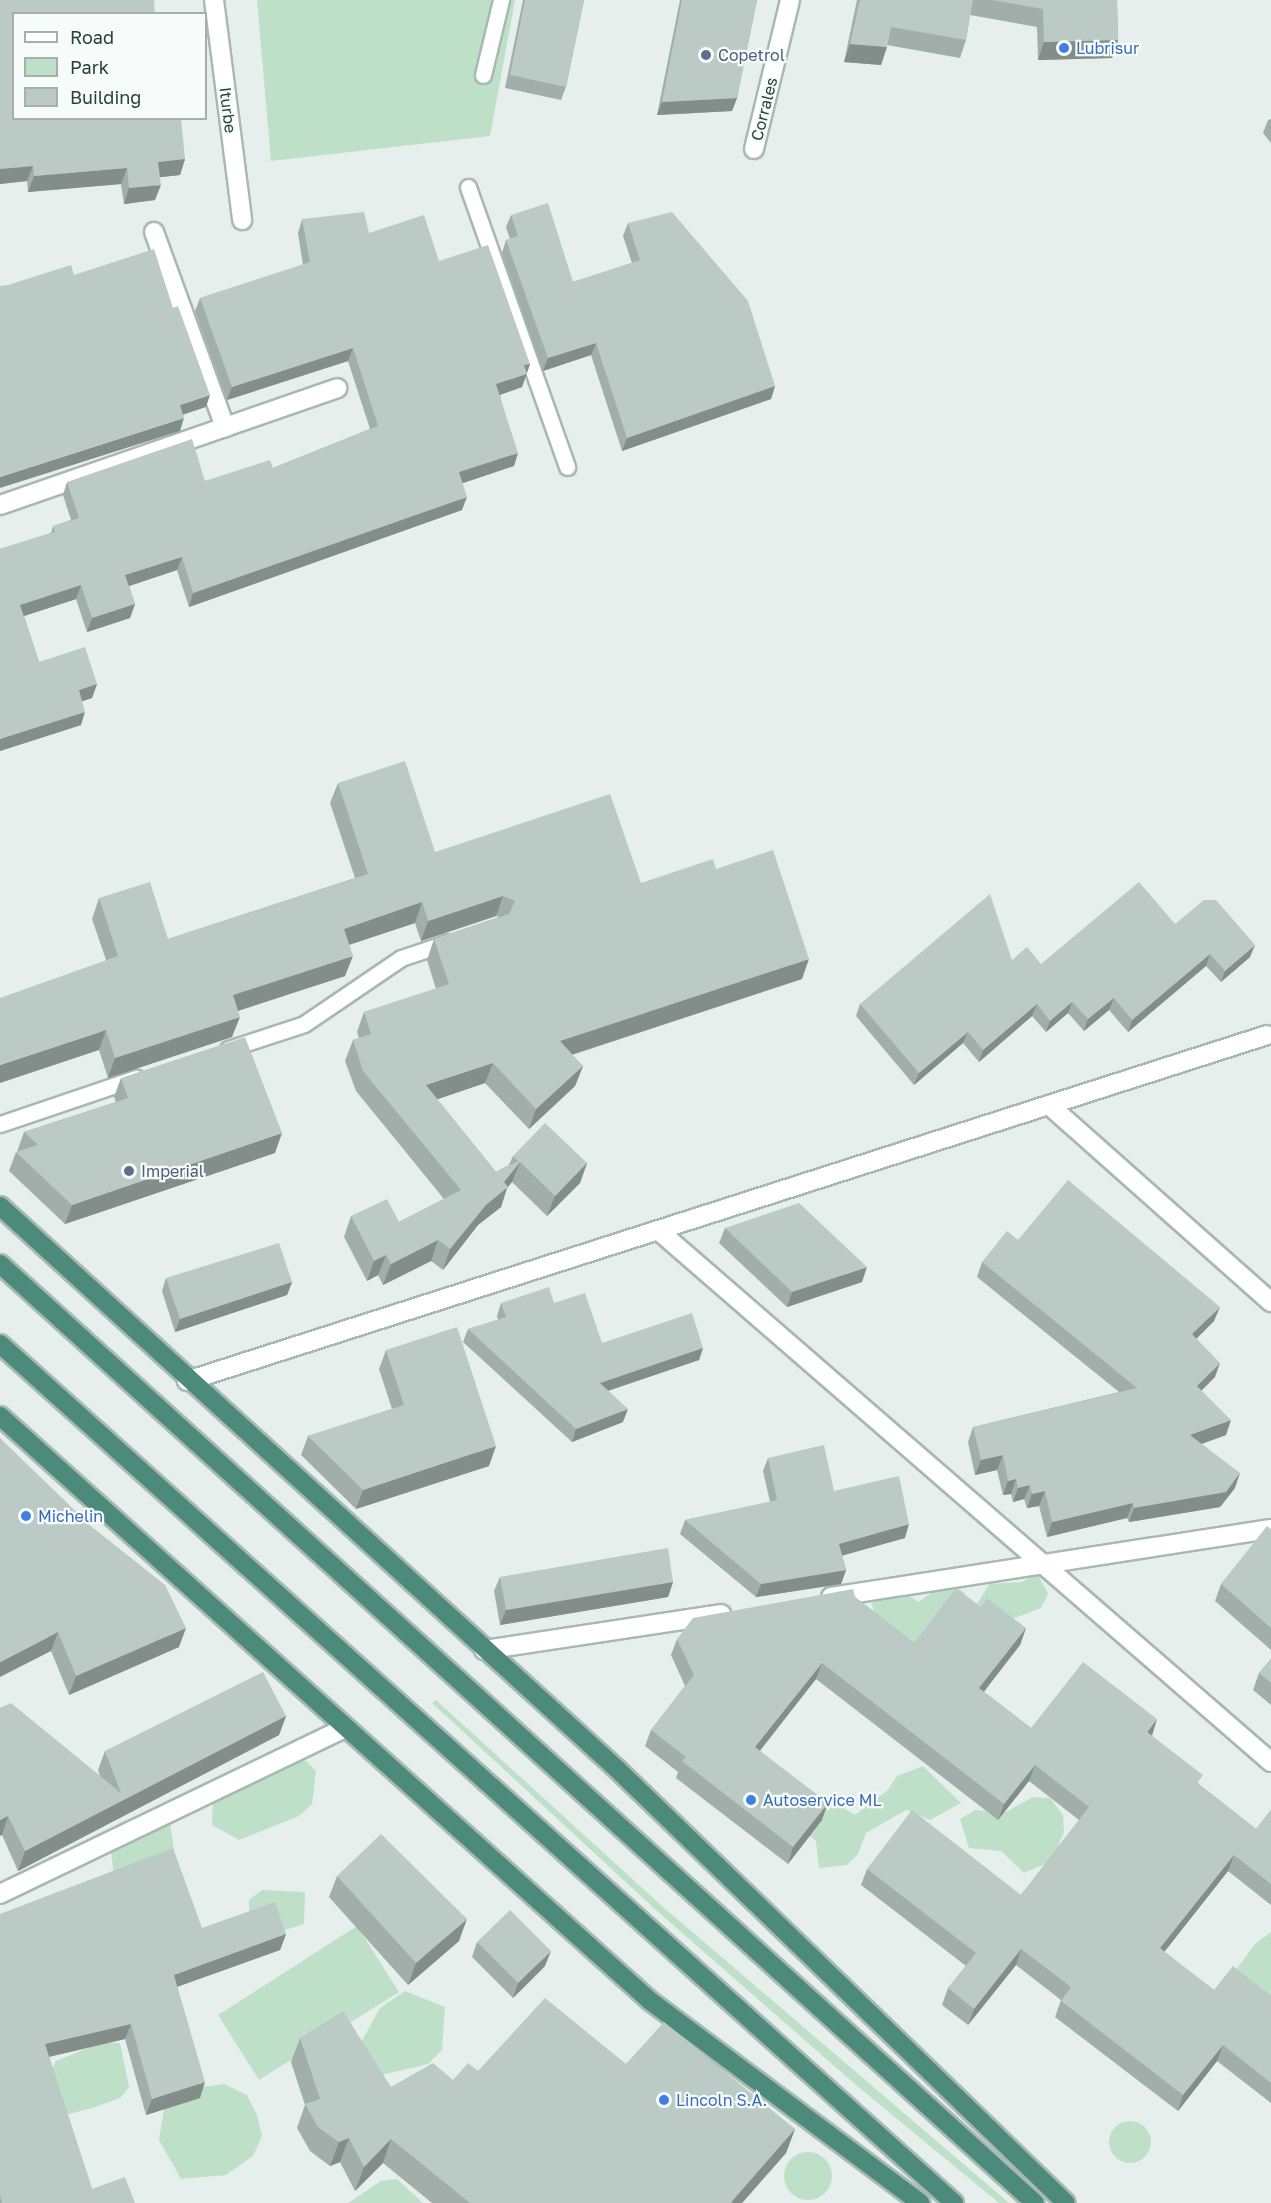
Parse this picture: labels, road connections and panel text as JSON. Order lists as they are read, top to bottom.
{
  "streets": {
    "street": ["Corrales", "Iturbe"]
  },
  "places": [
    "Lubrisur",
    "Copetrol",
    "Imperial",
    "Michelin",
    "Autoservice ML",
    "Lincoln S.A."
  ],
  "legend": ["Road", "Park", "Building"]
}
